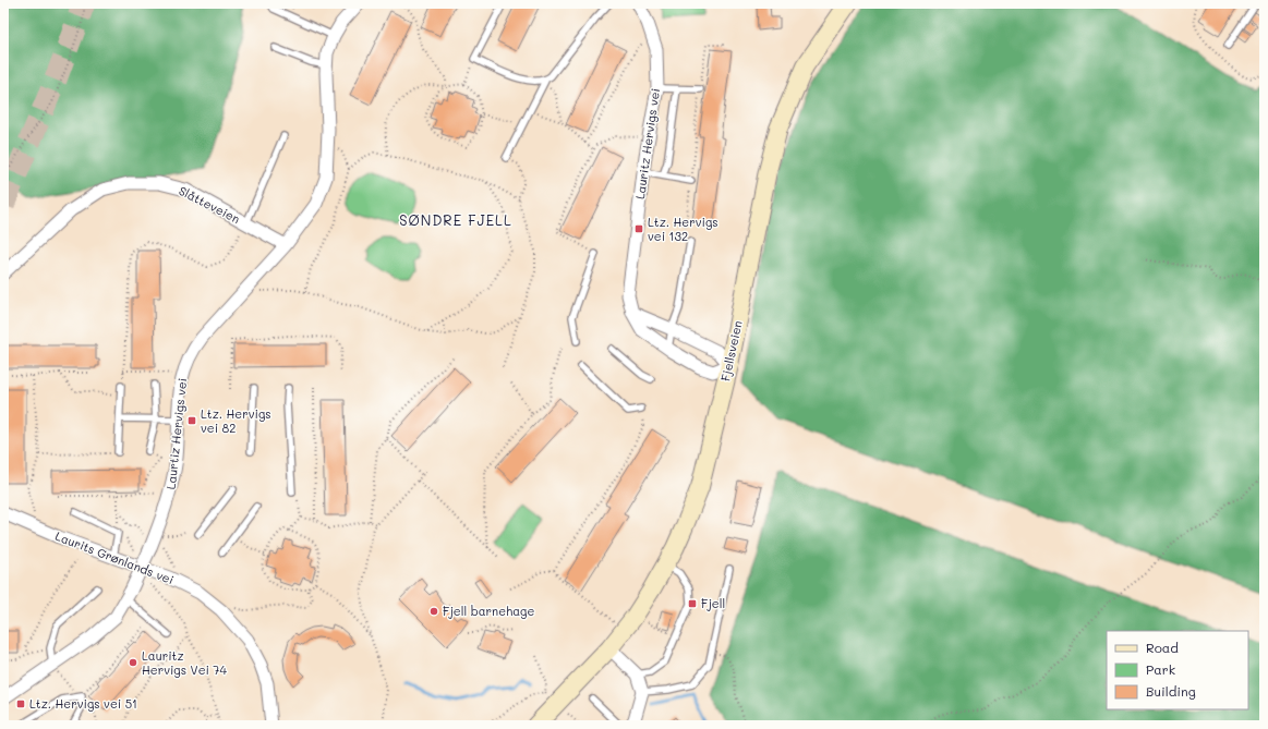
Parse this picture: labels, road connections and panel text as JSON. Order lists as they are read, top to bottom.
{
  "streets": {
    "main road": ["Fjellsveien"],
    "street": [
      "Lauritz Hervigs vei",
      "Slåtteveien",
      "Laurtiz Hervigs vei",
      "Laurits Grønlands vei"
    ]
  },
  "crossings": [
    ["Lauritz Hervigs vei", "Fjellsveien"],
    ["Slåtteveien", "Laurtiz Hervigs vei"]
  ],
  "districts": ["SØNDRE FJELL"],
  "places": {
    "transit": [
      "Ltz. Hervigs vei 132",
      "Ltz. Hervigs vei 82",
      "Fjell",
      "Ltz. Hervigs vei 51"
    ],
    "other": ["Fjell barnehage", "Lauritz Hervigs Vei 74"]
  },
  "legend": ["Road", "Park", "Building"]
}
